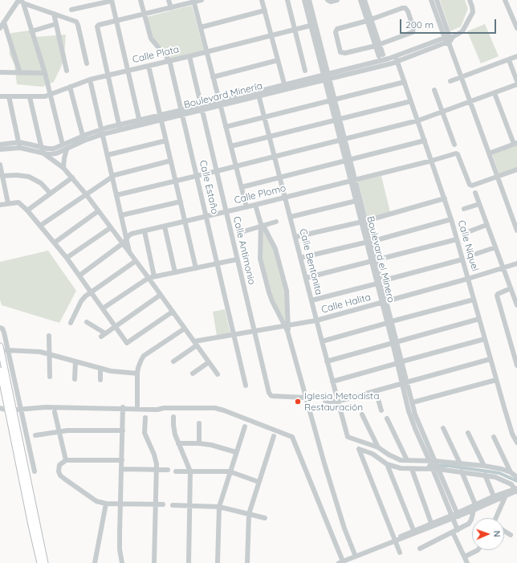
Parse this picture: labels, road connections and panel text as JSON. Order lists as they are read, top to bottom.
{
  "streets": {
    "street": [
      "Calle Plata",
      "Boulevard Minería",
      "Calle Estaño",
      "Calle Plomo",
      "Calle Níquel",
      "Calle Antimonio",
      "Boulevard el Minero",
      "Calle Bentonita",
      "Calle Halita"
    ]
  },
  "crossings": [
    ["Calle Plata", "Calle Estaño"],
    ["Calle Plata", "Calle Antimonio"],
    ["Calle Plata", "Boulevard el Minero"],
    ["Boulevard Minería", "Calle Estaño"],
    ["Boulevard Minería", "Calle Níquel"],
    ["Boulevard Minería", "Calle Antimonio"],
    ["Boulevard Minería", "Boulevard el Minero"],
    ["Boulevard Minería", "Calle Bentonita"],
    ["Calle Estaño", "Calle Plomo"],
    ["Calle Estaño", "Calle Halita"],
    ["Calle Plomo", "Calle Níquel"],
    ["Calle Plomo", "Calle Antimonio"],
    ["Calle Plomo", "Boulevard el Minero"],
    ["Calle Plomo", "Calle Bentonita"],
    ["Calle Níquel", "Calle Halita"],
    ["Calle Antimonio", "Calle Halita"],
    ["Boulevard el Minero", "Calle Halita"],
    ["Calle Bentonita", "Calle Halita"]
  ],
  "places": ["Iglesia Metodista Restauración"],
  "scale_bar": "200 m",
  "north": "right"
}
